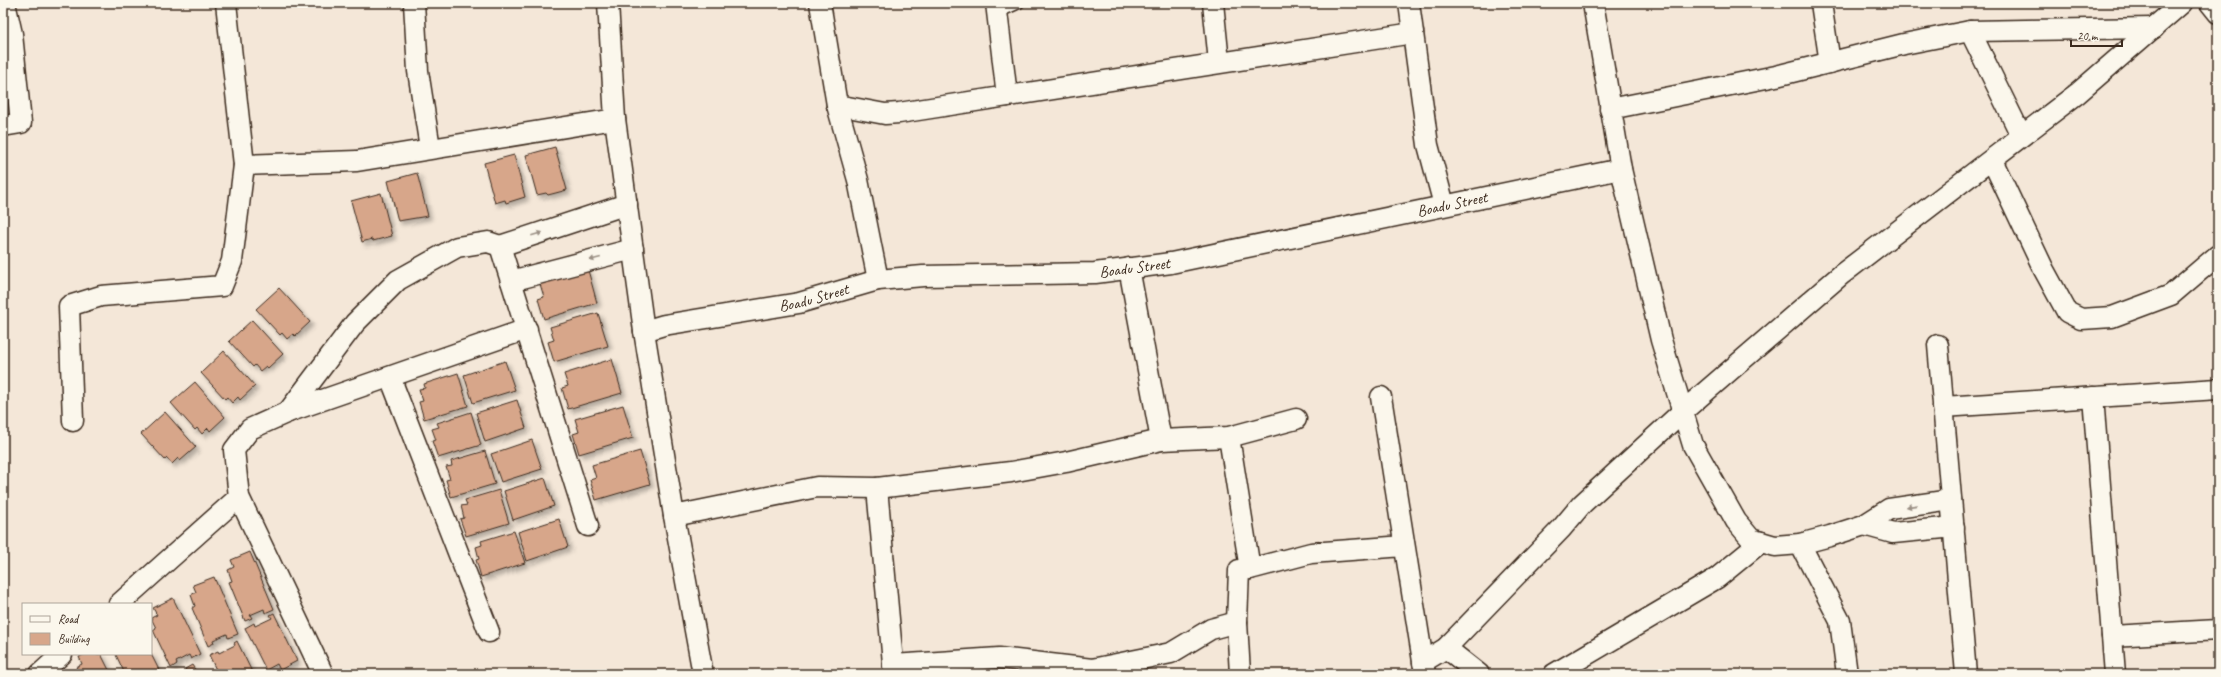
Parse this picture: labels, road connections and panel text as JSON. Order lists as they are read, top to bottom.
{
  "streets": {
    "street": ["Boadu Street"]
  },
  "legend": ["Road", "Building"],
  "scale_bar": "20 m"
}
